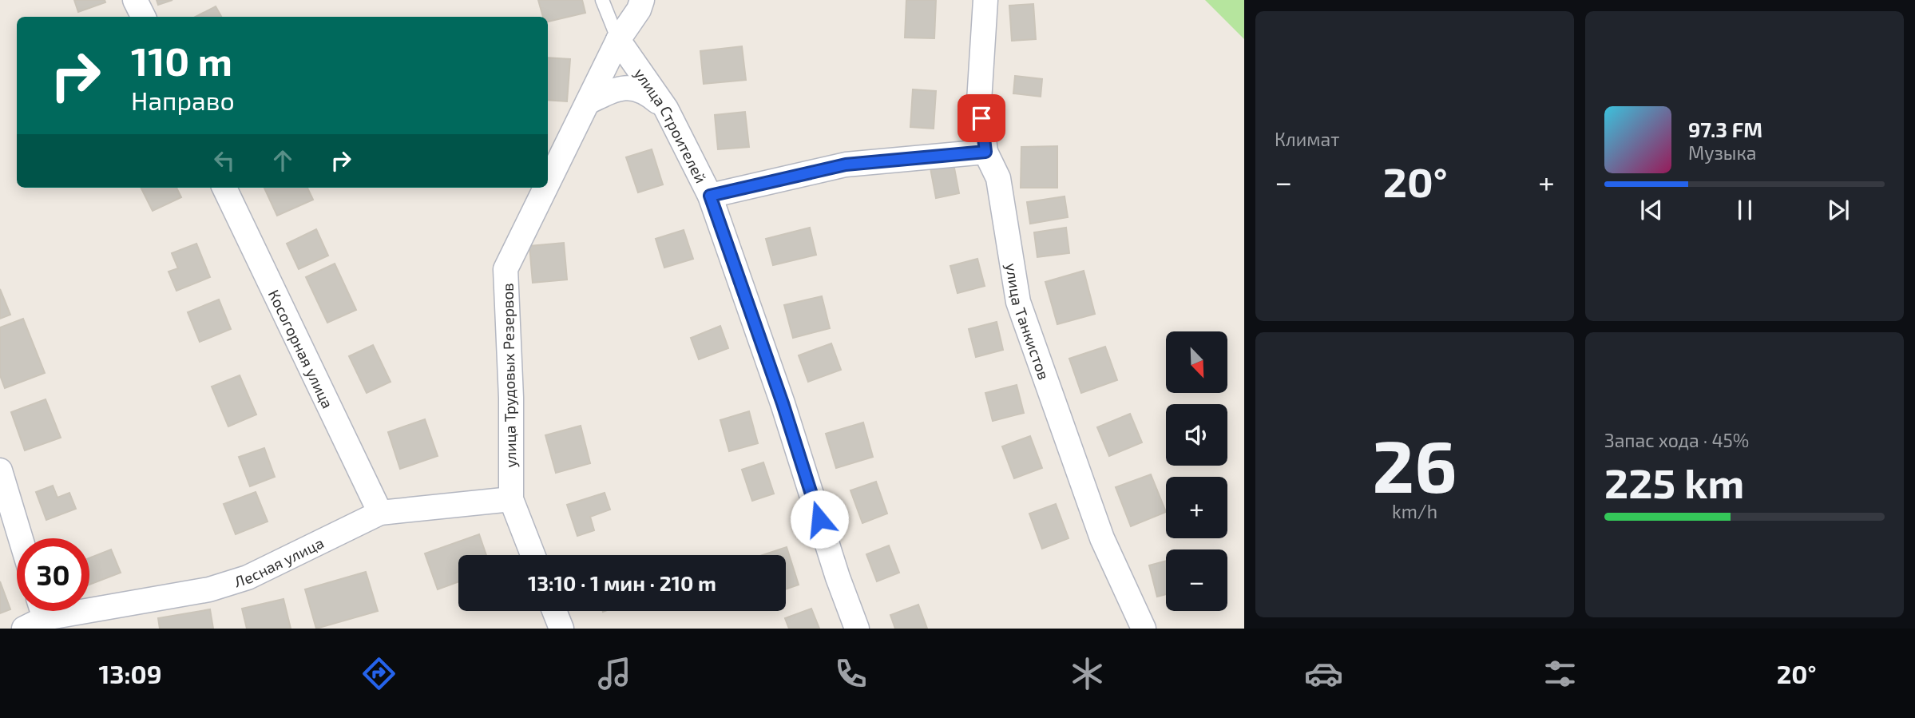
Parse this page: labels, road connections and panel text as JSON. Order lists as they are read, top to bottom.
{
  "streets": {
    "street": [
      "улица Строителей",
      "улица Танкистов",
      "Косогорная улица",
      "улица Трудовых Резервов",
      "Лесная улица"
    ]
  },
  "crossings": [
    ["улица Строителей", "улица Трудовых Резервов"],
    ["Косогорная улица", "Лесная улица"],
    ["улица Трудовых Резервов", "Лесная улица"]
  ],
  "north": "bottom right",
  "page": {
    "tile": [
      "Климат",
      ["26", "km/h"],
      ["Запас хода · 45%", "225 km"]
    ],
    "turn": ["110 m", "Направо"],
    "song": ["97.3 FM", "Музыка"],
    "heat": ["−", "20°", "+"],
    "map_buttons": ["+", "−"],
    "limit": "30",
    "trip": "13:10 · 1 мин · 210 m",
    "tabs": ["13:09", "20°"]
  }
}
